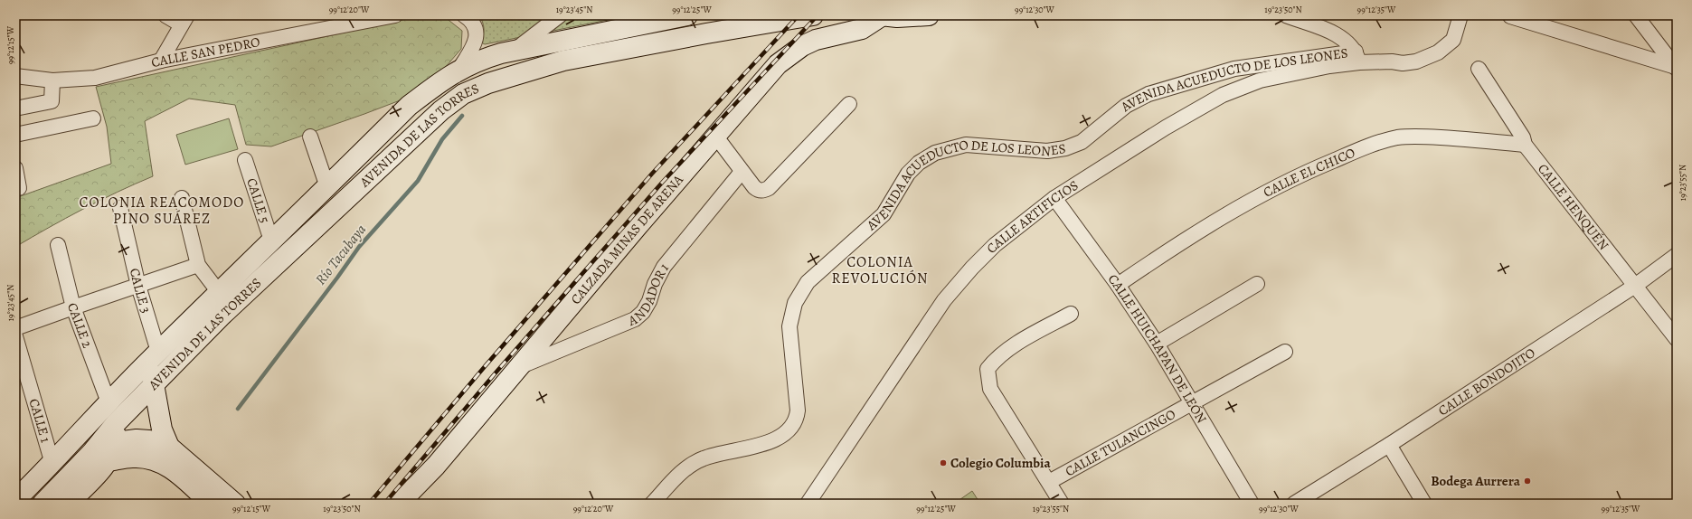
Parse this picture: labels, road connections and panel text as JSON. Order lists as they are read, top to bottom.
{
  "streets": {
    "street": [
      "CALLE SAN PEDRO",
      "AVENIDA ACUEDUCTO DE LOS LEONES",
      "AVENIDA DE LAS TORRES",
      "CALLE EL CHICO",
      "CALLE 5",
      "CALLE HENQUÉN",
      "CALLE ARTIFICIOS",
      "CALZADA MINAS DE ARENA",
      "CALLE 3",
      "ANDADOR 1",
      "CALLE 2",
      "CALLE HUICHAPAN DE LEÓN",
      "CALLE BONDOJITO",
      "CALLE 1",
      "CALLE TULANCINGO"
    ]
  },
  "crossings": [
    ["AVENIDA ACUEDUCTO DE LOS LEONES", "CALLE ARTIFICIOS"],
    ["AVENIDA DE LAS TORRES", "CALLE 5"],
    ["AVENIDA DE LAS TORRES", "CALLE 3"],
    ["AVENIDA DE LAS TORRES", "CALLE 2"],
    ["AVENIDA DE LAS TORRES", "CALLE 1"],
    ["CALLE EL CHICO", "CALLE HENQUÉN"],
    ["CALLE EL CHICO", "CALLE HUICHAPAN DE LEÓN"],
    ["CALLE HENQUÉN", "CALLE BONDOJITO"],
    ["CALLE ARTIFICIOS", "CALLE HUICHAPAN DE LEÓN"],
    ["CALZADA MINAS DE ARENA", "ANDADOR 1"],
    ["CALLE HUICHAPAN DE LEÓN", "CALLE TULANCINGO"]
  ],
  "districts": ["COLONIA REACOMODO PINO SUÁREZ", "COLONIA REVOLUCIÓN"],
  "water": ["Río Tacubaya"],
  "places": ["Colegio Columbia", "Bodega Aurrera"],
  "coordinates": [
    "99°12'20\"W",
    "19°23'45\"N",
    "99°12'25\"W",
    "99°12'30\"W",
    "19°23'50\"N",
    "99°12'35\"W",
    "99°12'15\"W",
    "19°23'55\"N"
  ]
}
